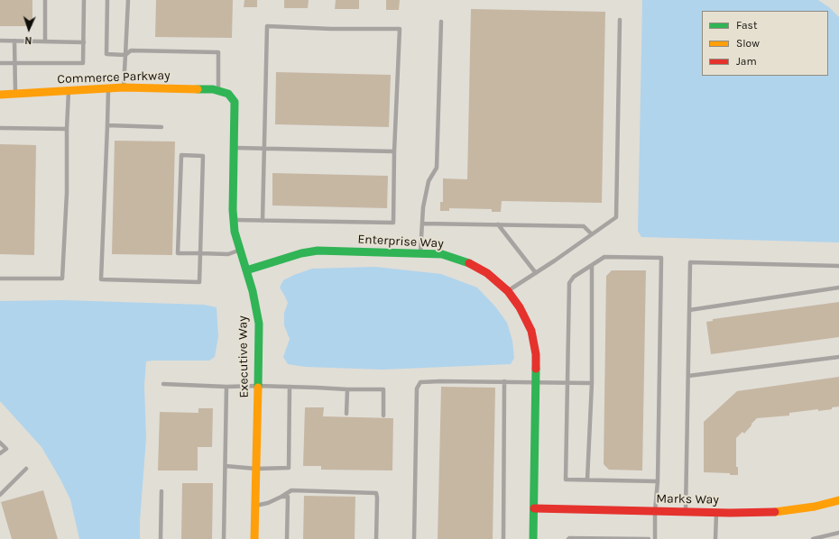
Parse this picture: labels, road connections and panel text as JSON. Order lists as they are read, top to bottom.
{
  "streets": {
    "street": [
      "Commerce Parkway",
      "Enterprise Way",
      "Executive Way",
      "Marks Way"
    ]
  },
  "crossings": [
    ["Commerce Parkway", "Executive Way"],
    ["Enterprise Way", "Executive Way"],
    ["Enterprise Way", "Marks Way"]
  ],
  "legend": ["Fast", "Slow", "Jam"],
  "north": "bottom"
}
